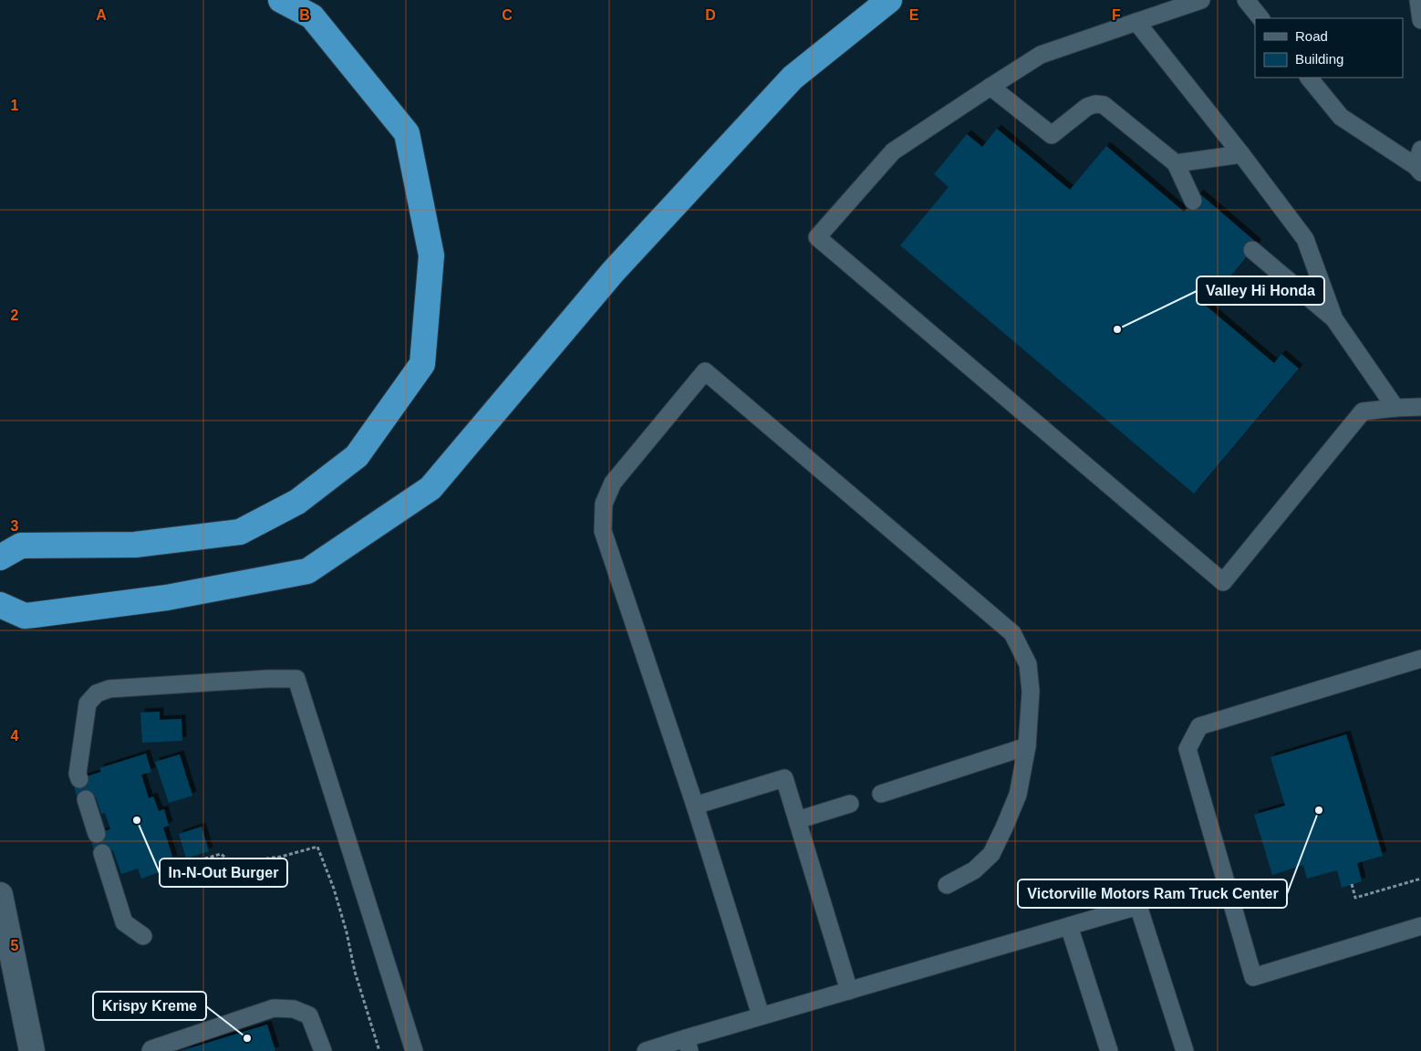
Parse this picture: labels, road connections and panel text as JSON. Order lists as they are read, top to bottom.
{
  "places": [
    "Valley Hi Honda",
    "Victorville Motors Ram Truck Center",
    "In-N-Out Burger",
    "Krispy Kreme"
  ],
  "legend": ["Road", "Building"],
  "grid": {
    "columns": [
      "A",
      "B",
      "C",
      "D",
      "E",
      "F"
    ],
    "rows": [
      "1",
      "2",
      "3",
      "4",
      "5"
    ]
  }
}
